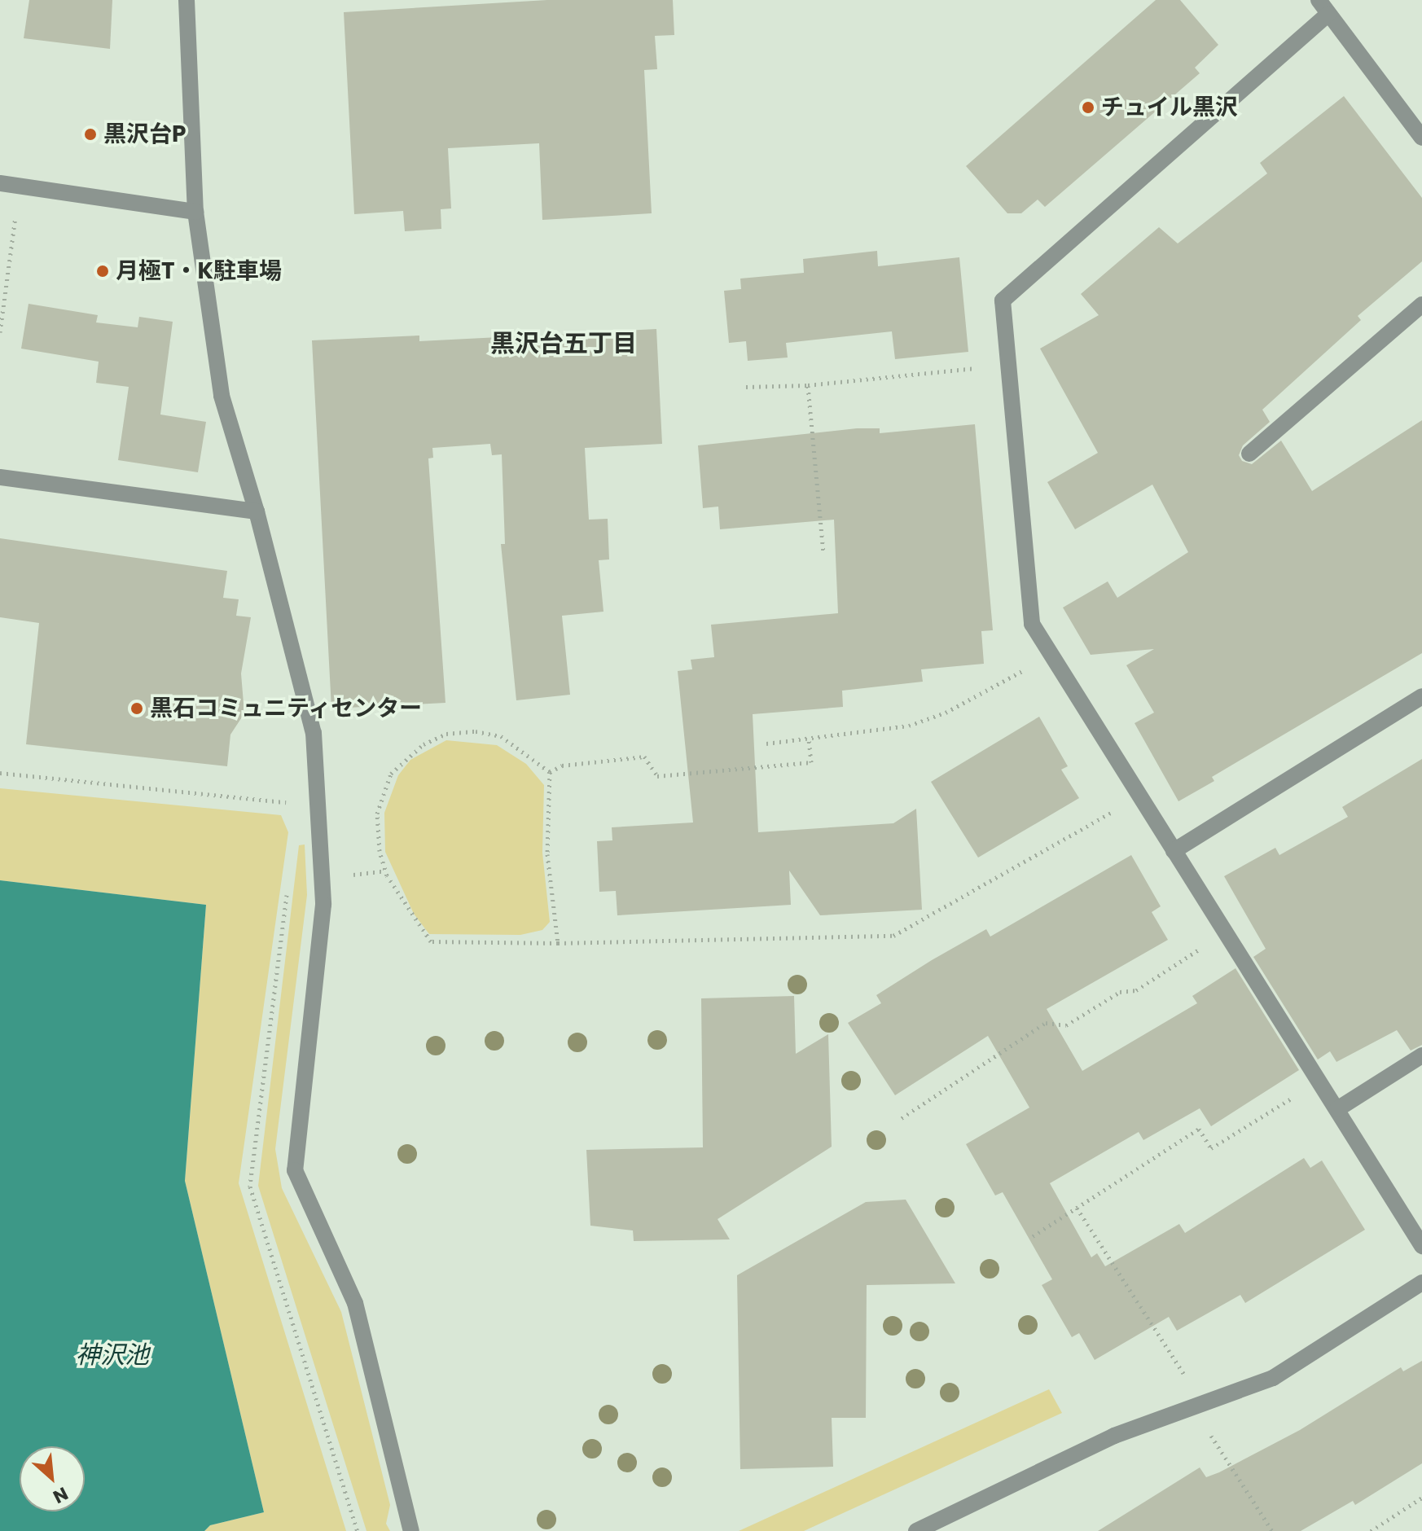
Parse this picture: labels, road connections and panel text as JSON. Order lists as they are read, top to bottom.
{
  "districts": ["黒沢台五丁目"],
  "water": ["神沢池"],
  "places": [
    "チュイル黒沢",
    "黒沢台P",
    "月極T・K駐車場",
    "黒石コミュニティセンター"
  ],
  "north": "bottom right"
}
